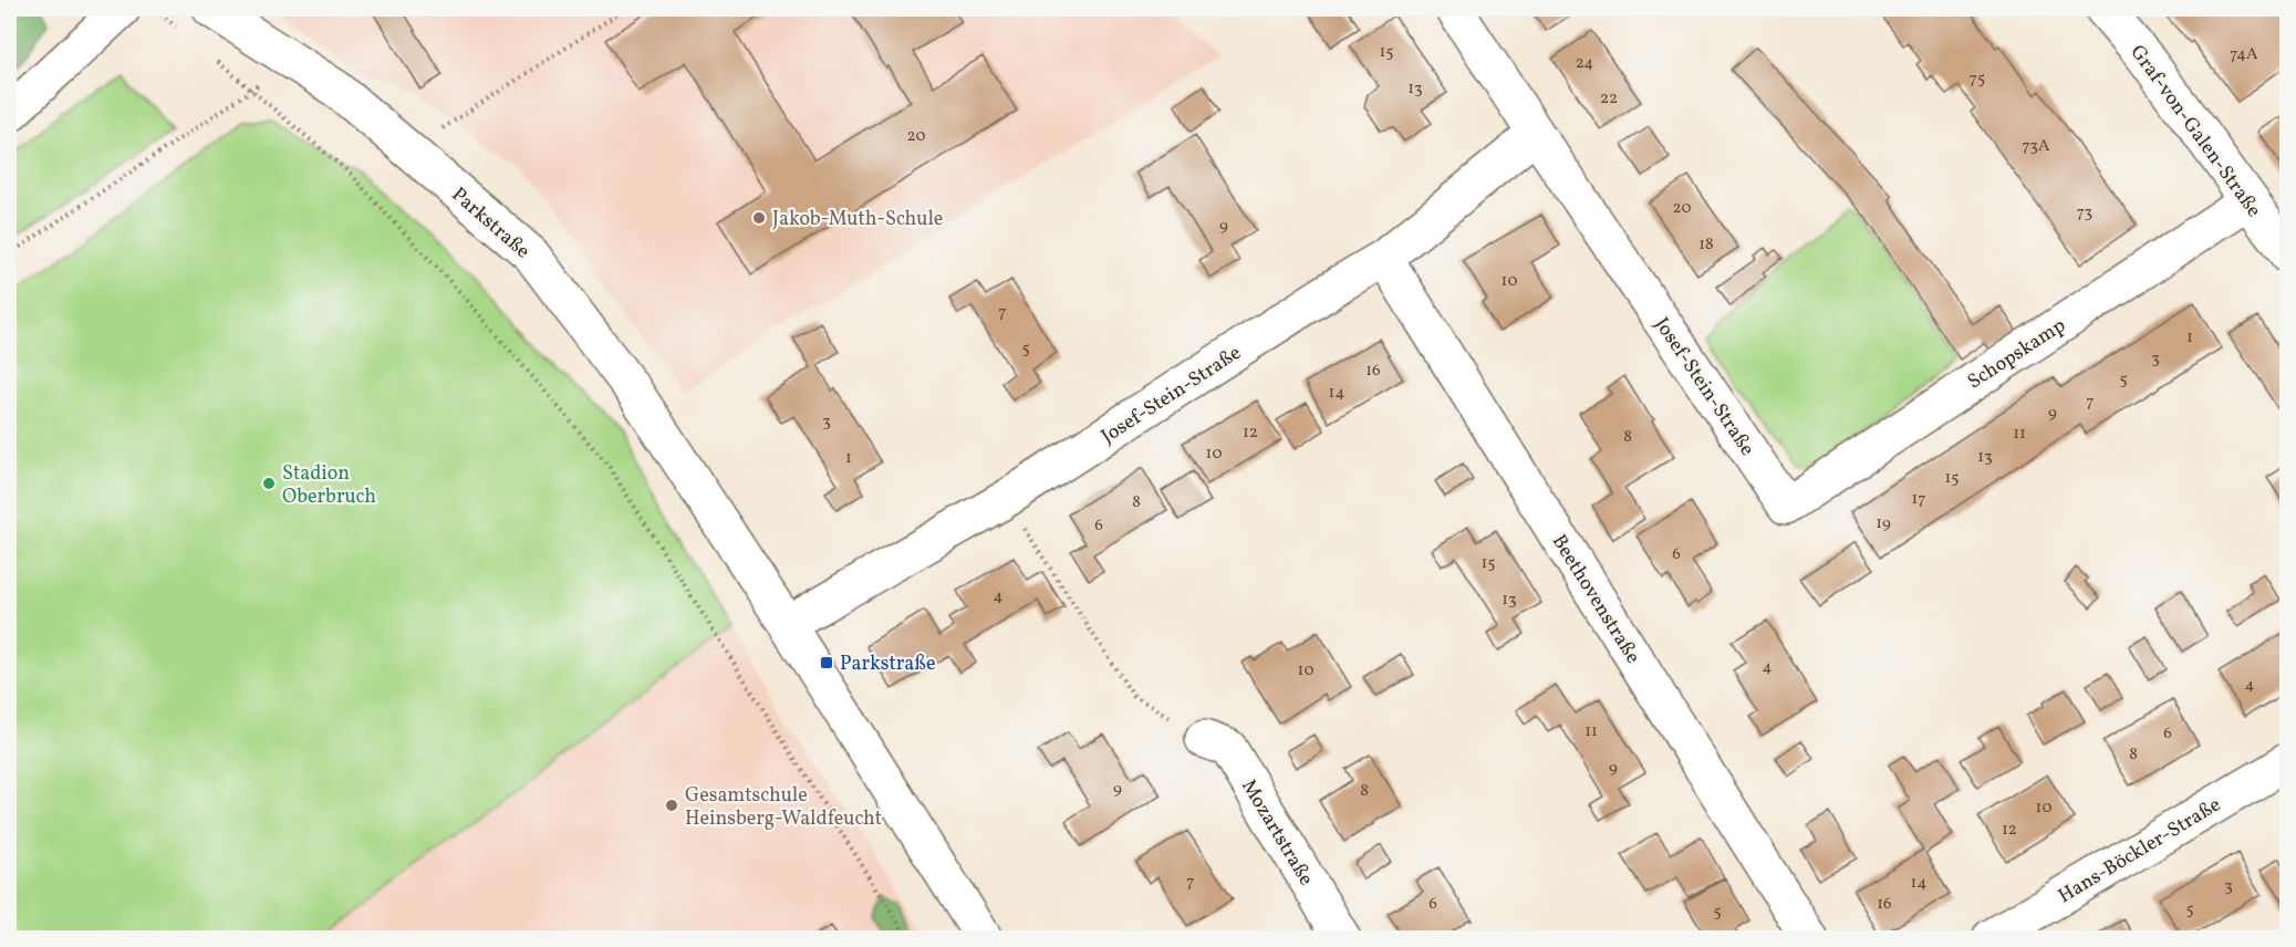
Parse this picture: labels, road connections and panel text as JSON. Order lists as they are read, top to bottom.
{
  "streets": {
    "street": [
      "Graf-von-Galen-Straße",
      "Parkstraße",
      "Schopskamp",
      "Josef-Stein-Straße",
      "Beethovenstraße",
      "Mozartstraße",
      "Hans-Böckler-Straße"
    ]
  },
  "crossings": [
    ["Graf-von-Galen-Straße", "Schopskamp"],
    ["Parkstraße", "Josef-Stein-Straße"],
    ["Schopskamp", "Josef-Stein-Straße"],
    ["Josef-Stein-Straße", "Beethovenstraße"]
  ],
  "places": {
    "other": ["Jakob-Muth-Schule", "Stadion Oberbruch", "Gesamtschule Heinsberg-Waldfeucht"],
    "transit": ["Parkstraße"]
  },
  "house_numbers": [
    "15",
    "74A",
    "24",
    "75",
    "13",
    "22",
    "20",
    "73A",
    "20",
    "73",
    "9",
    "18",
    "10",
    "7",
    "1",
    "5",
    "3",
    "16",
    "5",
    "14",
    "7",
    "9",
    "3",
    "12",
    "11",
    "8",
    "10",
    "13",
    "1",
    "15",
    "17",
    "8",
    "19",
    "6",
    "6",
    "15",
    "4",
    "13",
    "4",
    "10",
    "4",
    "11",
    "6",
    "8",
    "9",
    "9",
    "8",
    "10",
    "12",
    "7",
    "14",
    "3",
    "6",
    "16",
    "5",
    "5"
  ]
}
